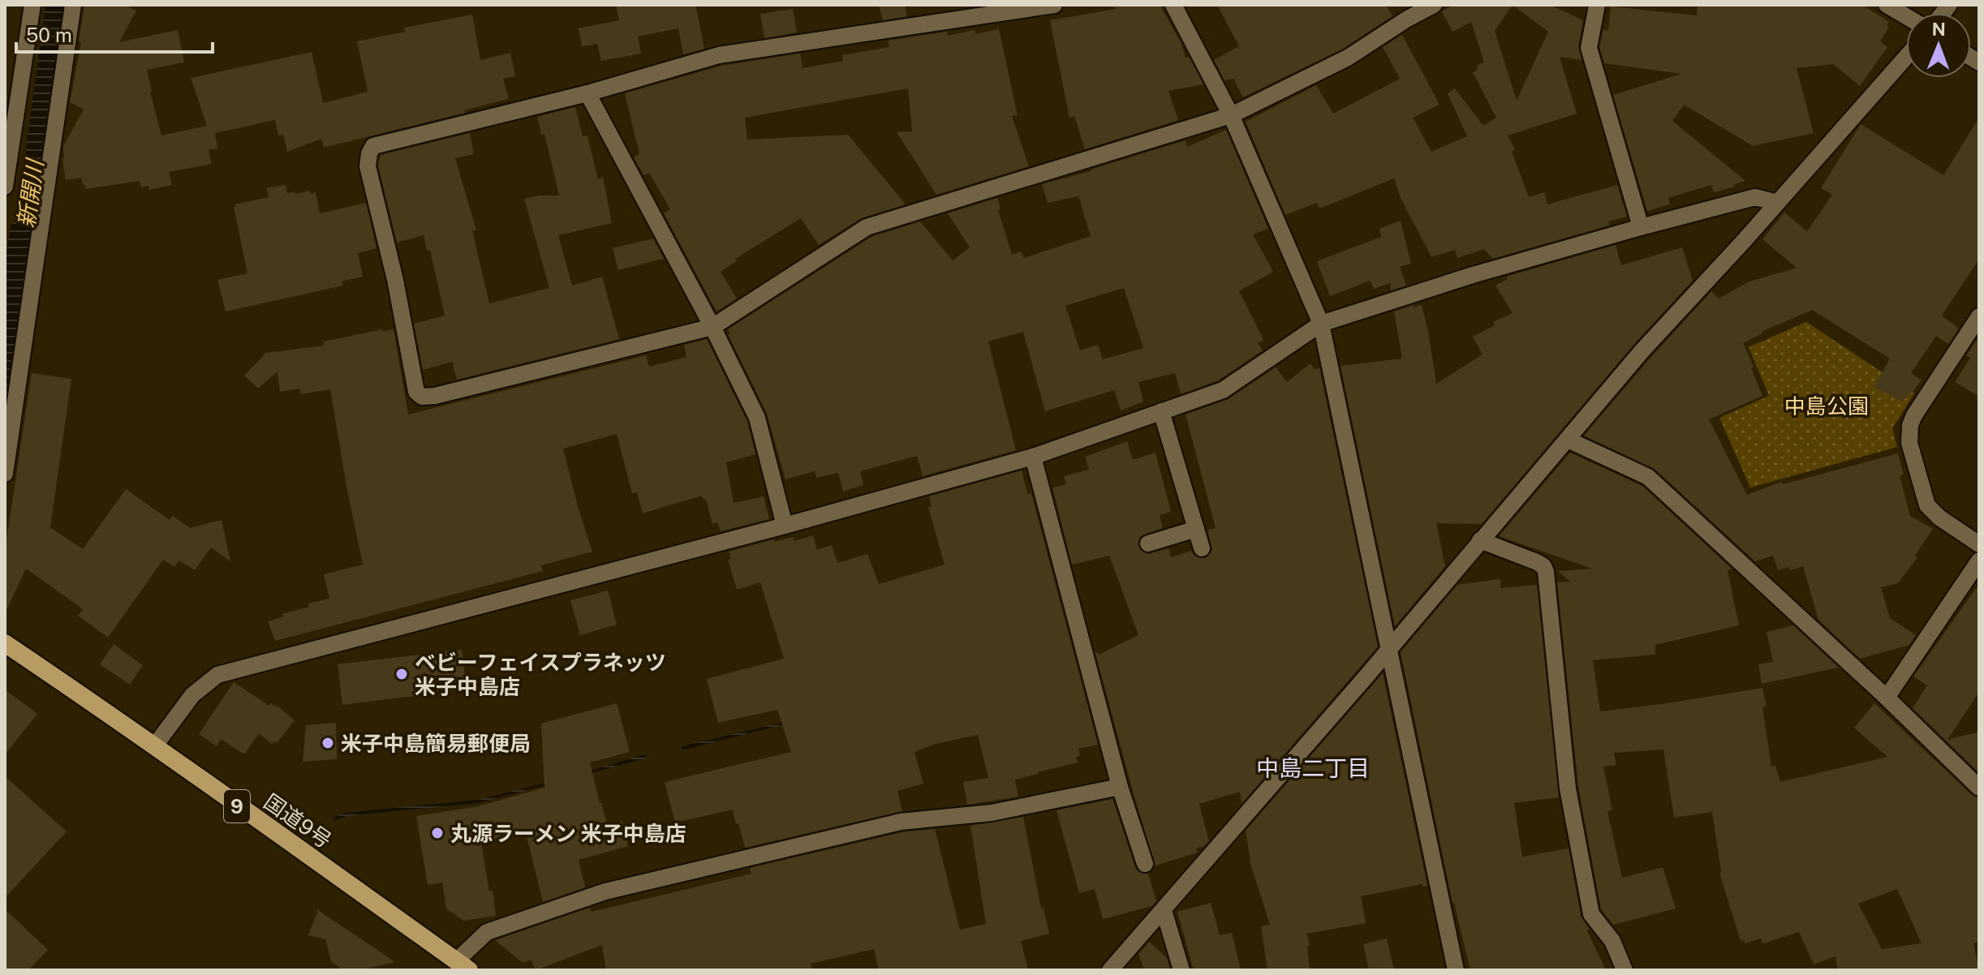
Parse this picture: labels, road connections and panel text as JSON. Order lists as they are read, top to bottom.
{
  "streets": {
    "highway": ["9", "国道9号"]
  },
  "districts": ["中島二丁目"],
  "water": ["新開川"],
  "parks": ["中島公園"],
  "places": ["ベビーフェイスプラネッツ 米子中島店", "米子中島簡易郵便局", "丸源ラーメン 米子中島店"],
  "scale_bar": "50 m",
  "north": "top"
}
